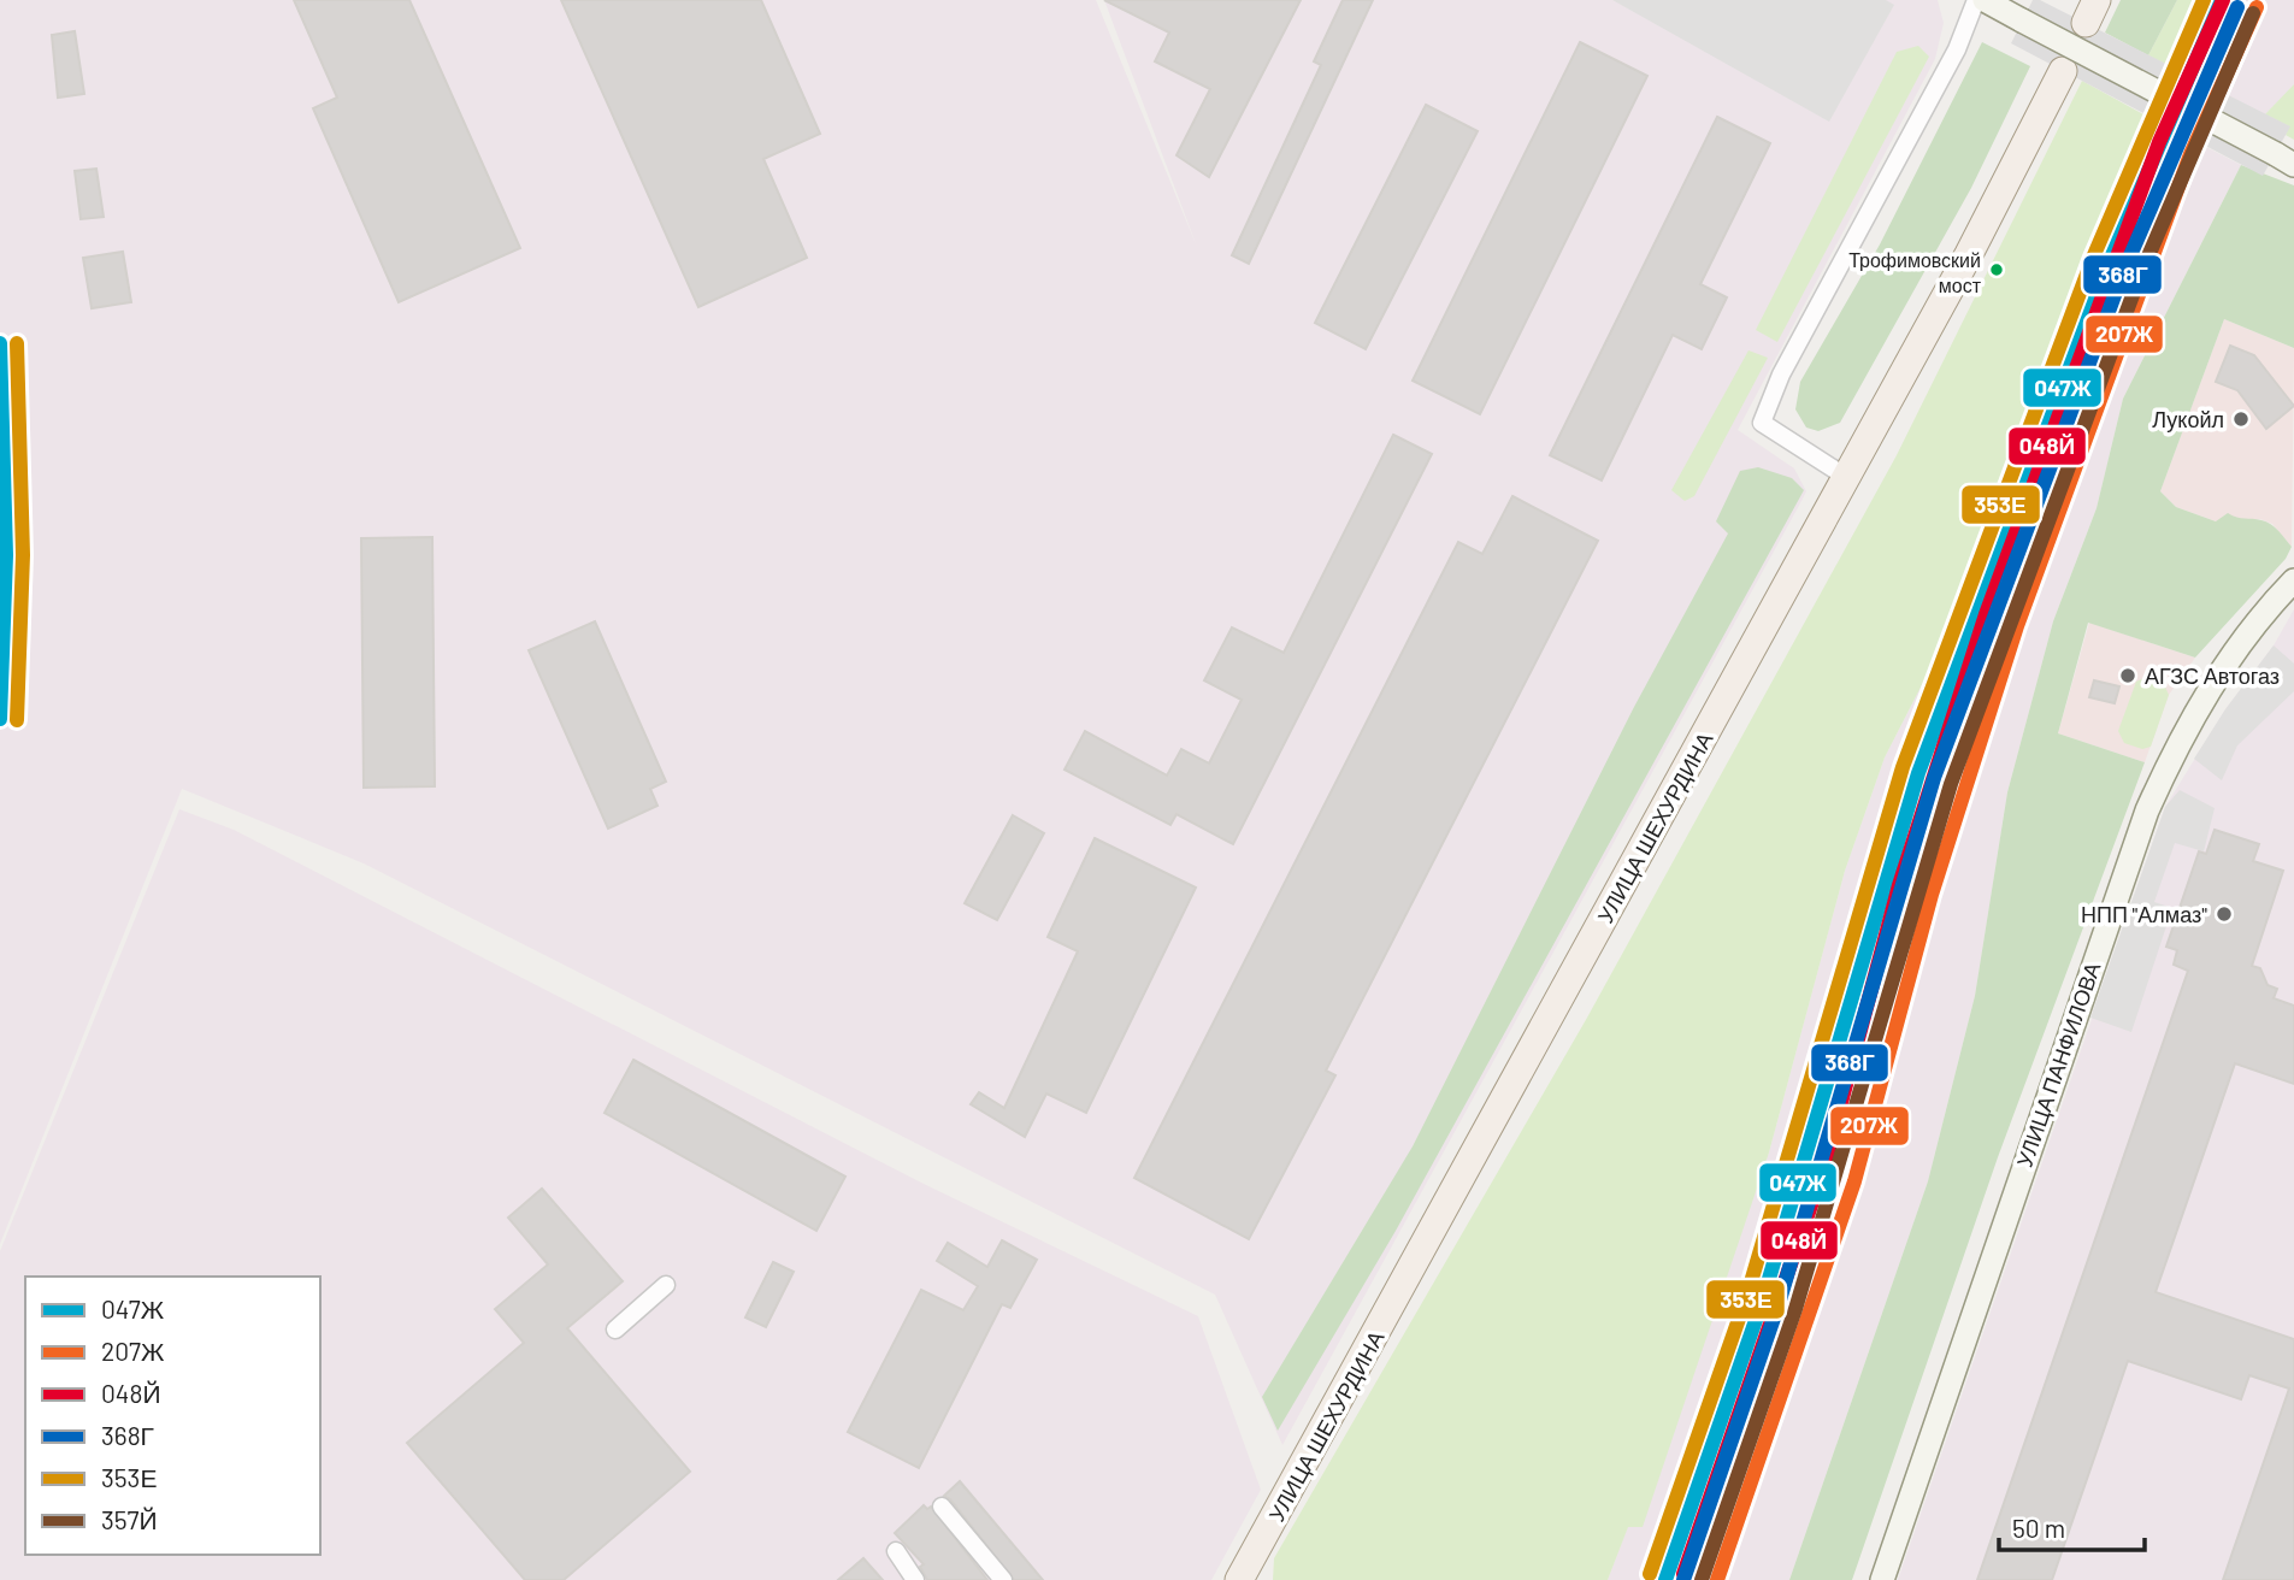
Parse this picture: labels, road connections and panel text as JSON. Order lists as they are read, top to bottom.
{
  "streets": {
    "main road": ["УЛИЦА ШЕХУРДИНА", "УЛИЦА ПАНФИЛОВА"]
  },
  "places": [
    "Трофимовский мост",
    "Лукойл",
    "АГЗС Автогаз",
    "НПП \"Алмаз\""
  ],
  "lines": [
    "transit line 047Ж",
    "transit line 048Й",
    "transit line 353Е",
    "transit line 207Ж",
    "transit line 368Г",
    "transit line 357Й"
  ],
  "legend": [
    "047Ж",
    "207Ж",
    "048Й",
    "368Г",
    "353Е",
    "357Й"
  ],
  "scale_bar": "50 m"
}
